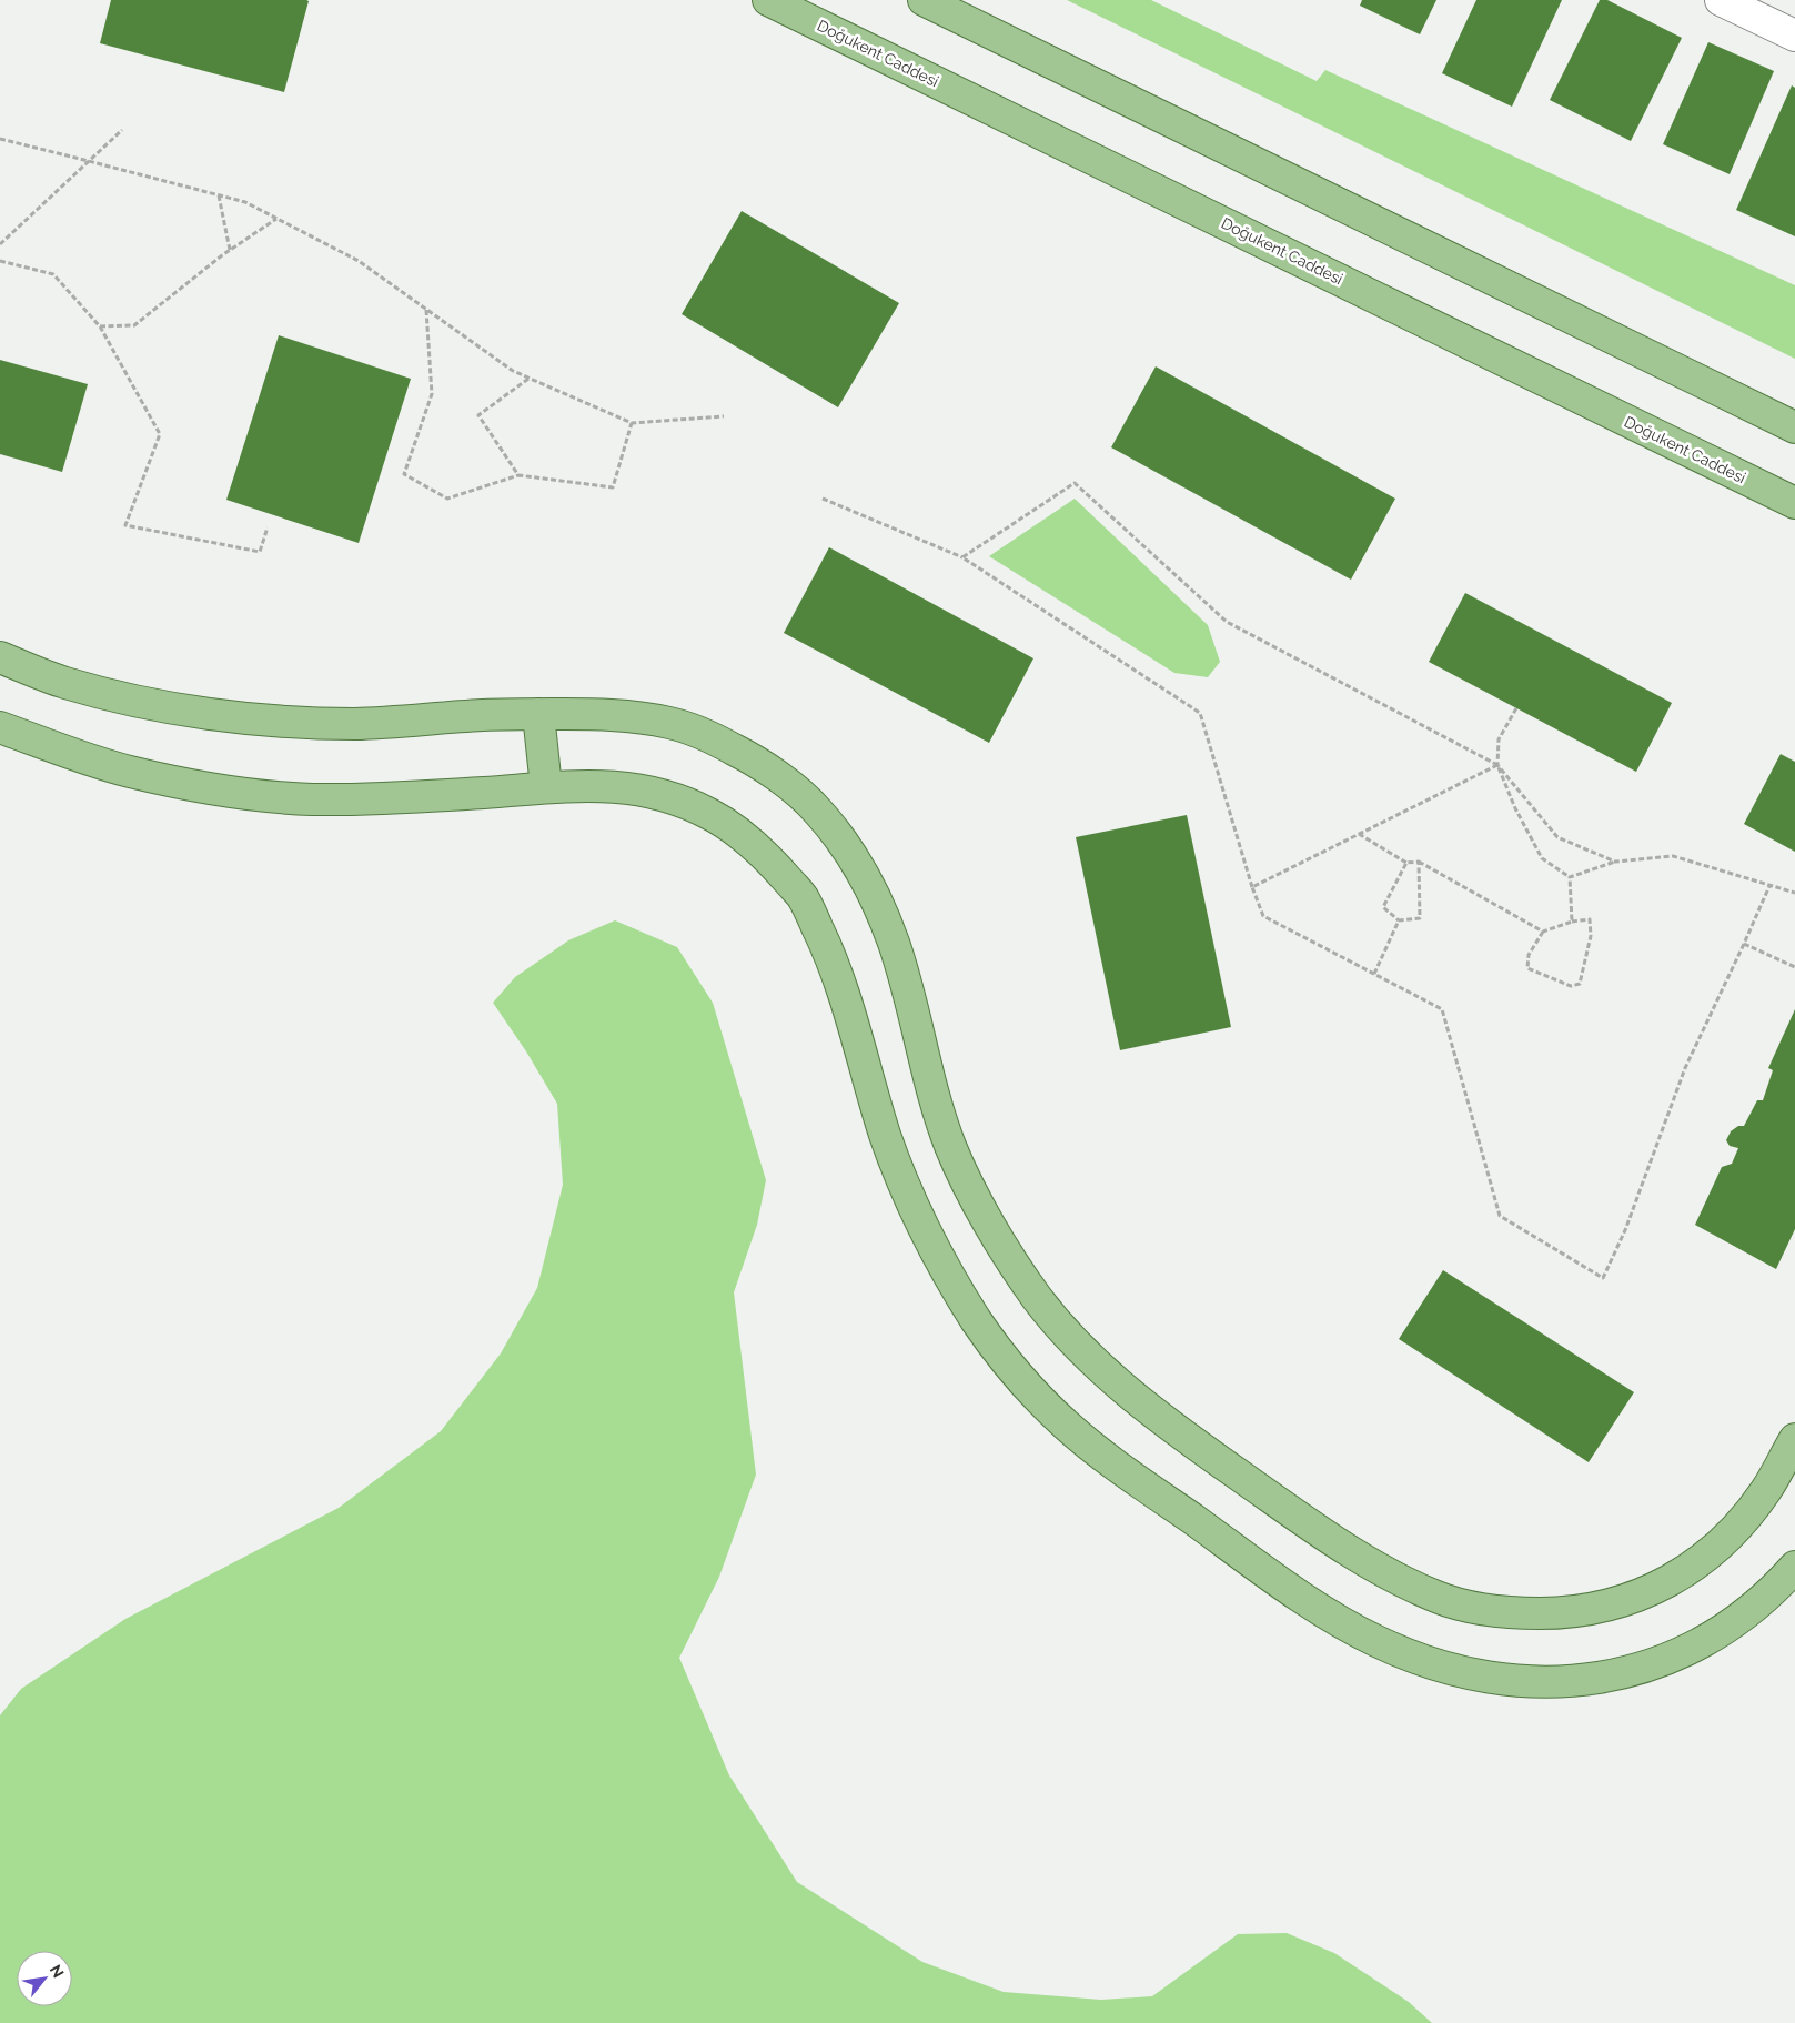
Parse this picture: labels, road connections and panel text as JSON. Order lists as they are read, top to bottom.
{
  "streets": {
    "main road": ["Doğukent Caddesi"]
  },
  "north": "top right"
}
